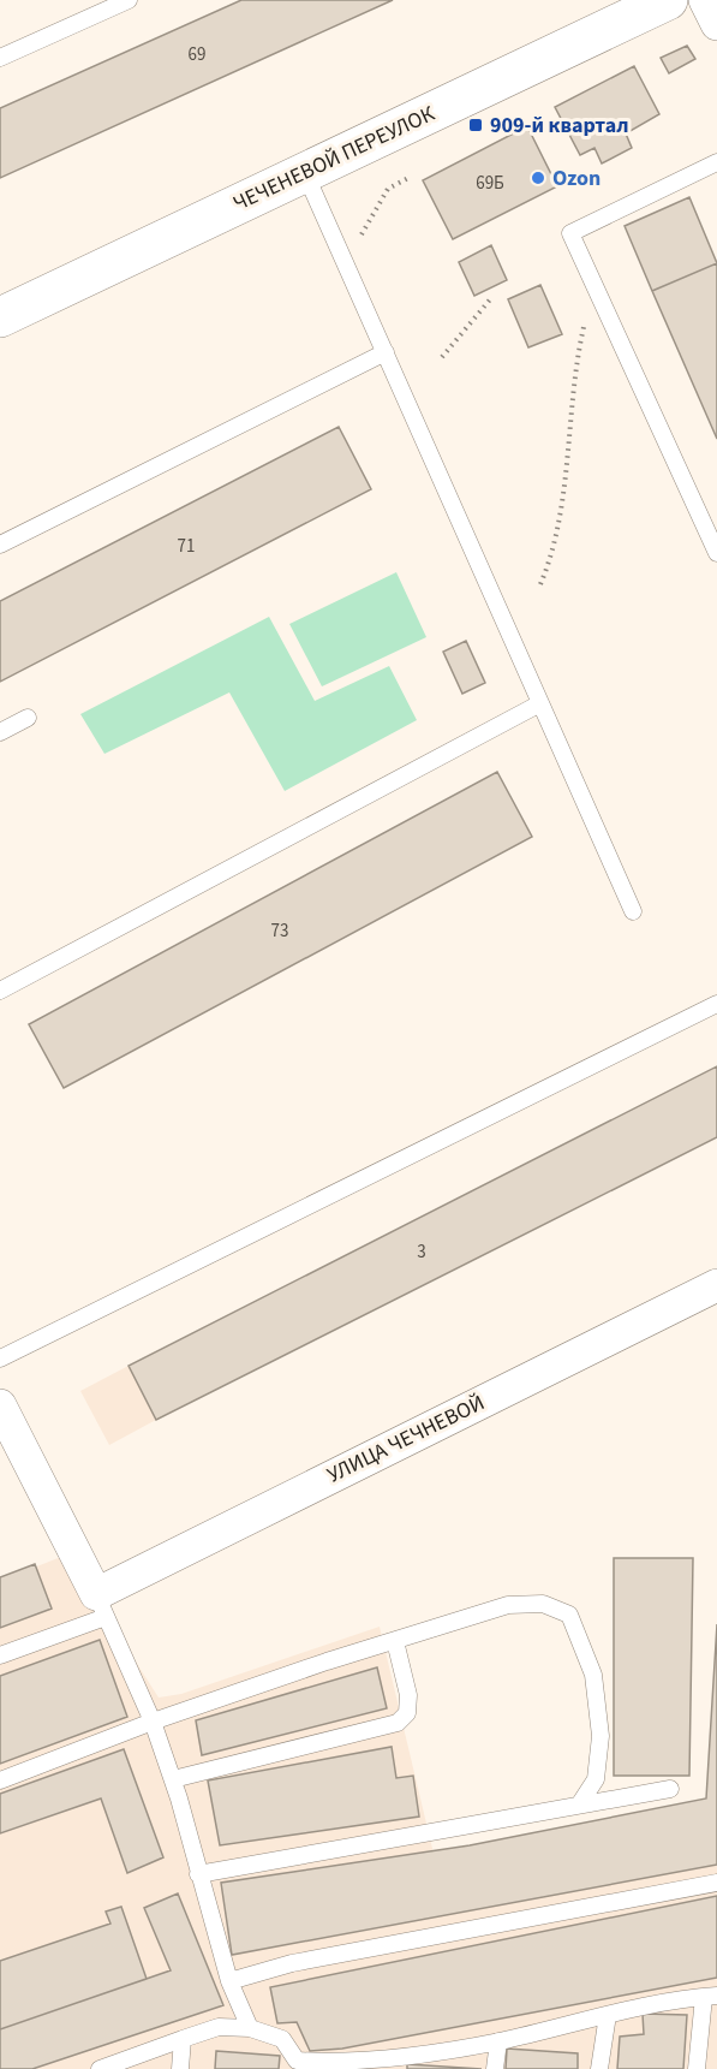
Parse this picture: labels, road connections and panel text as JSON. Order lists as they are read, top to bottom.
{
  "streets": {
    "street": ["ЧЕЧЕНЕВОЙ ПЕРЕУЛОК", "УЛИЦА ЧЕЧНЕВОЙ"]
  },
  "places": {
    "transit": ["909-й квартал"],
    "other": ["Ozon"]
  },
  "house_numbers": [
    "69",
    "69Б",
    "71",
    "73",
    "3"
  ]
}
